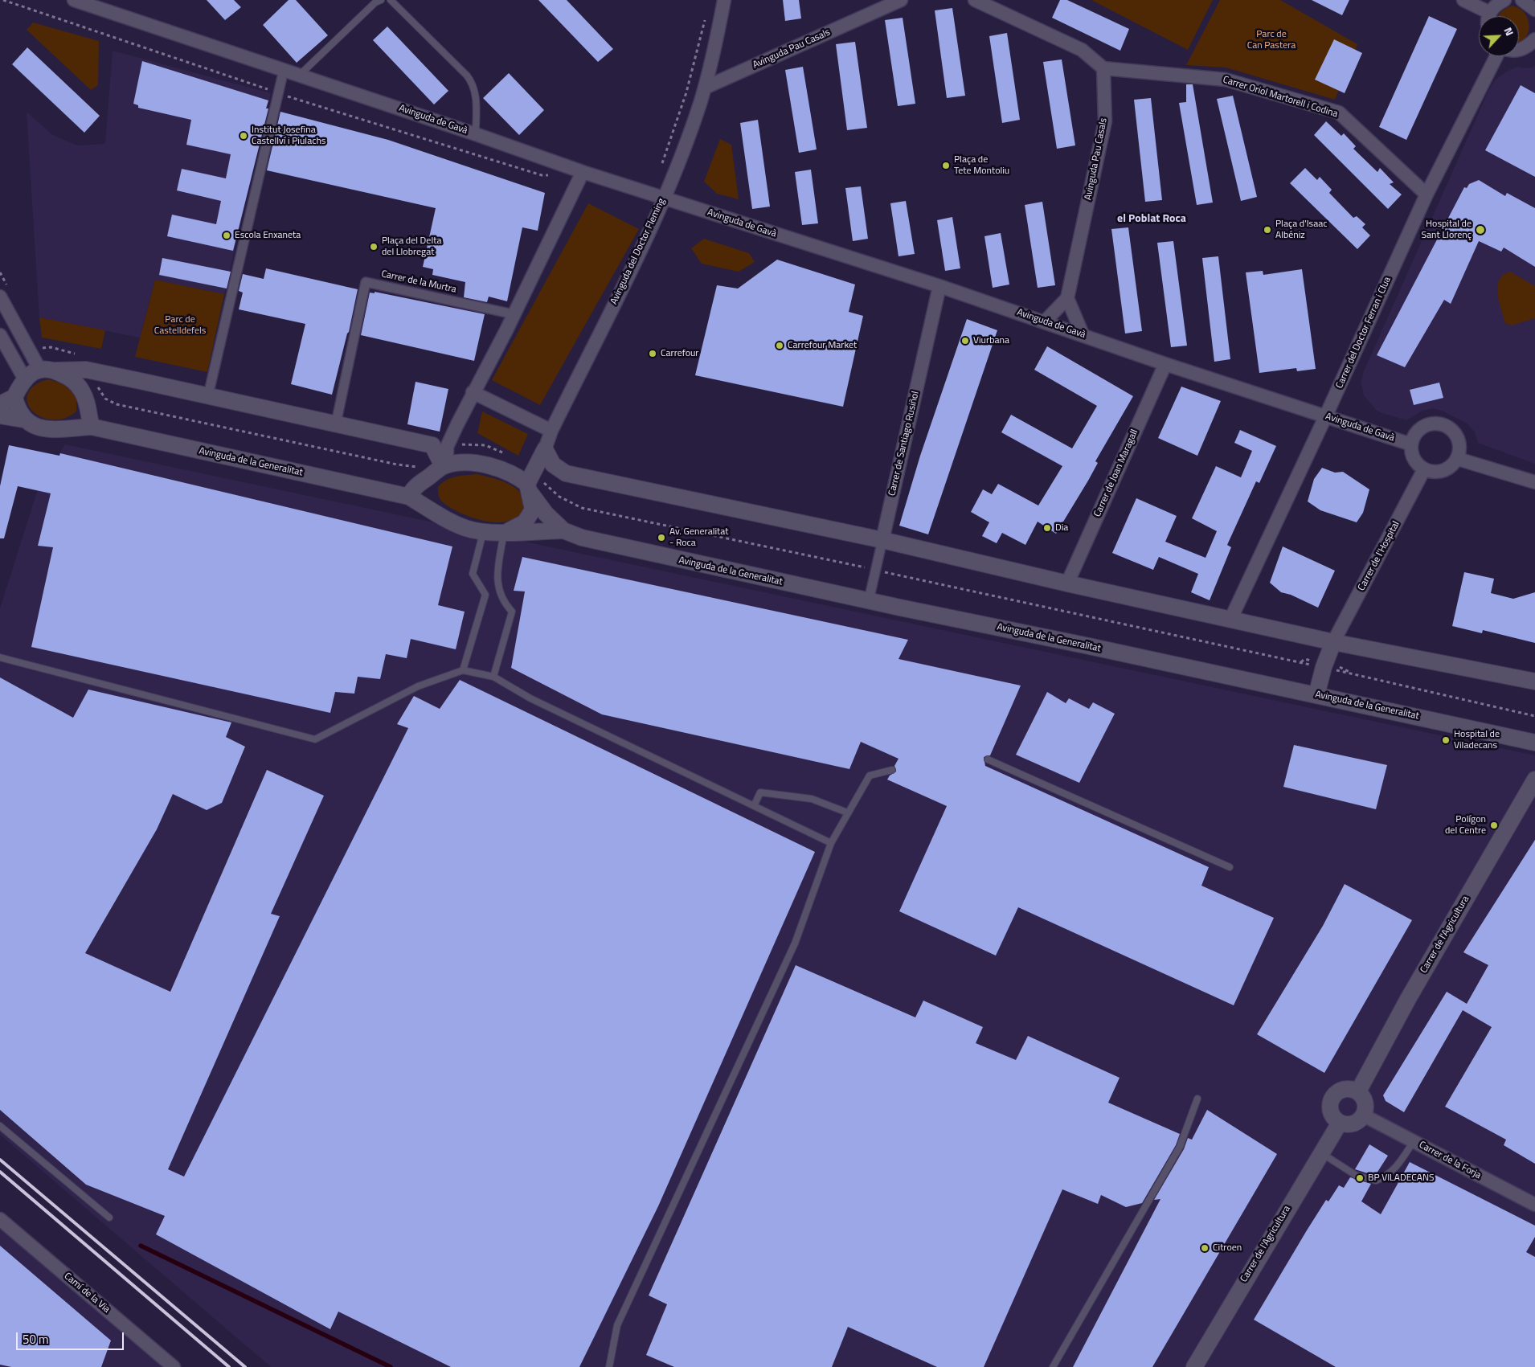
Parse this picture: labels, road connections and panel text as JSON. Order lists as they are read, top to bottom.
{
  "streets": {
    "street": [
      "Avinguda Pau Casals",
      "Carrer Oriol Martorell i Codina",
      "Avinguda de Gavà",
      "Avinguda del Doctor Fleming",
      "Carrer de la Murtra",
      "Carrer del Doctor Ferran i Clua",
      "Carrer de Santiago Rusiñol",
      "Avinguda de la Generalitat",
      "Carrer de Joan Maragall",
      "Carrer de l'Hospital",
      "Carrer de l'Agricultura",
      "Carrer de la Forja",
      "Camí de la Via"
    ]
  },
  "crossings": [
    ["Avinguda Pau Casals", "Carrer Oriol Martorell i Codina"],
    ["Avinguda Pau Casals", "Avinguda del Doctor Fleming"],
    ["Carrer Oriol Martorell i Codina", "Carrer del Doctor Ferran i Clua"],
    ["Avinguda de Gavà", "Avinguda del Doctor Fleming"],
    ["Avinguda de Gavà", "Carrer del Doctor Ferran i Clua"],
    ["Avinguda de Gavà", "Carrer de Santiago Rusiñol"],
    ["Avinguda de Gavà", "Carrer de Joan Maragall"],
    ["Avinguda de Gavà", "Carrer de l'Hospital"],
    ["Carrer de Santiago Rusiñol", "Avinguda de la Generalitat"],
    ["Carrer de l'Agricultura", "Carrer de la Forja"]
  ],
  "districts": ["el Poblat Roca"],
  "parks": ["Parc de Can Pastera", "Parc de Castelldefels"],
  "places": [
    "Institut Josefina Castellví i Piulachs",
    "Plaça de Tete Montoliu",
    "Plaça d'Isaac Albéniz",
    "Hospital de Sant Llorenç",
    "Escola Enxaneta",
    "Plaça del Delta del Llobregat",
    "Viurbana",
    "Carrefour Market",
    "Carrefour",
    "Dia",
    "Av. Generalitat - Roca",
    "Hospital de Viladecans",
    "Polígon del Centre",
    "BP VILADECANS",
    "Citroen"
  ],
  "scale_bar": "50 m",
  "north": "top right"
}
